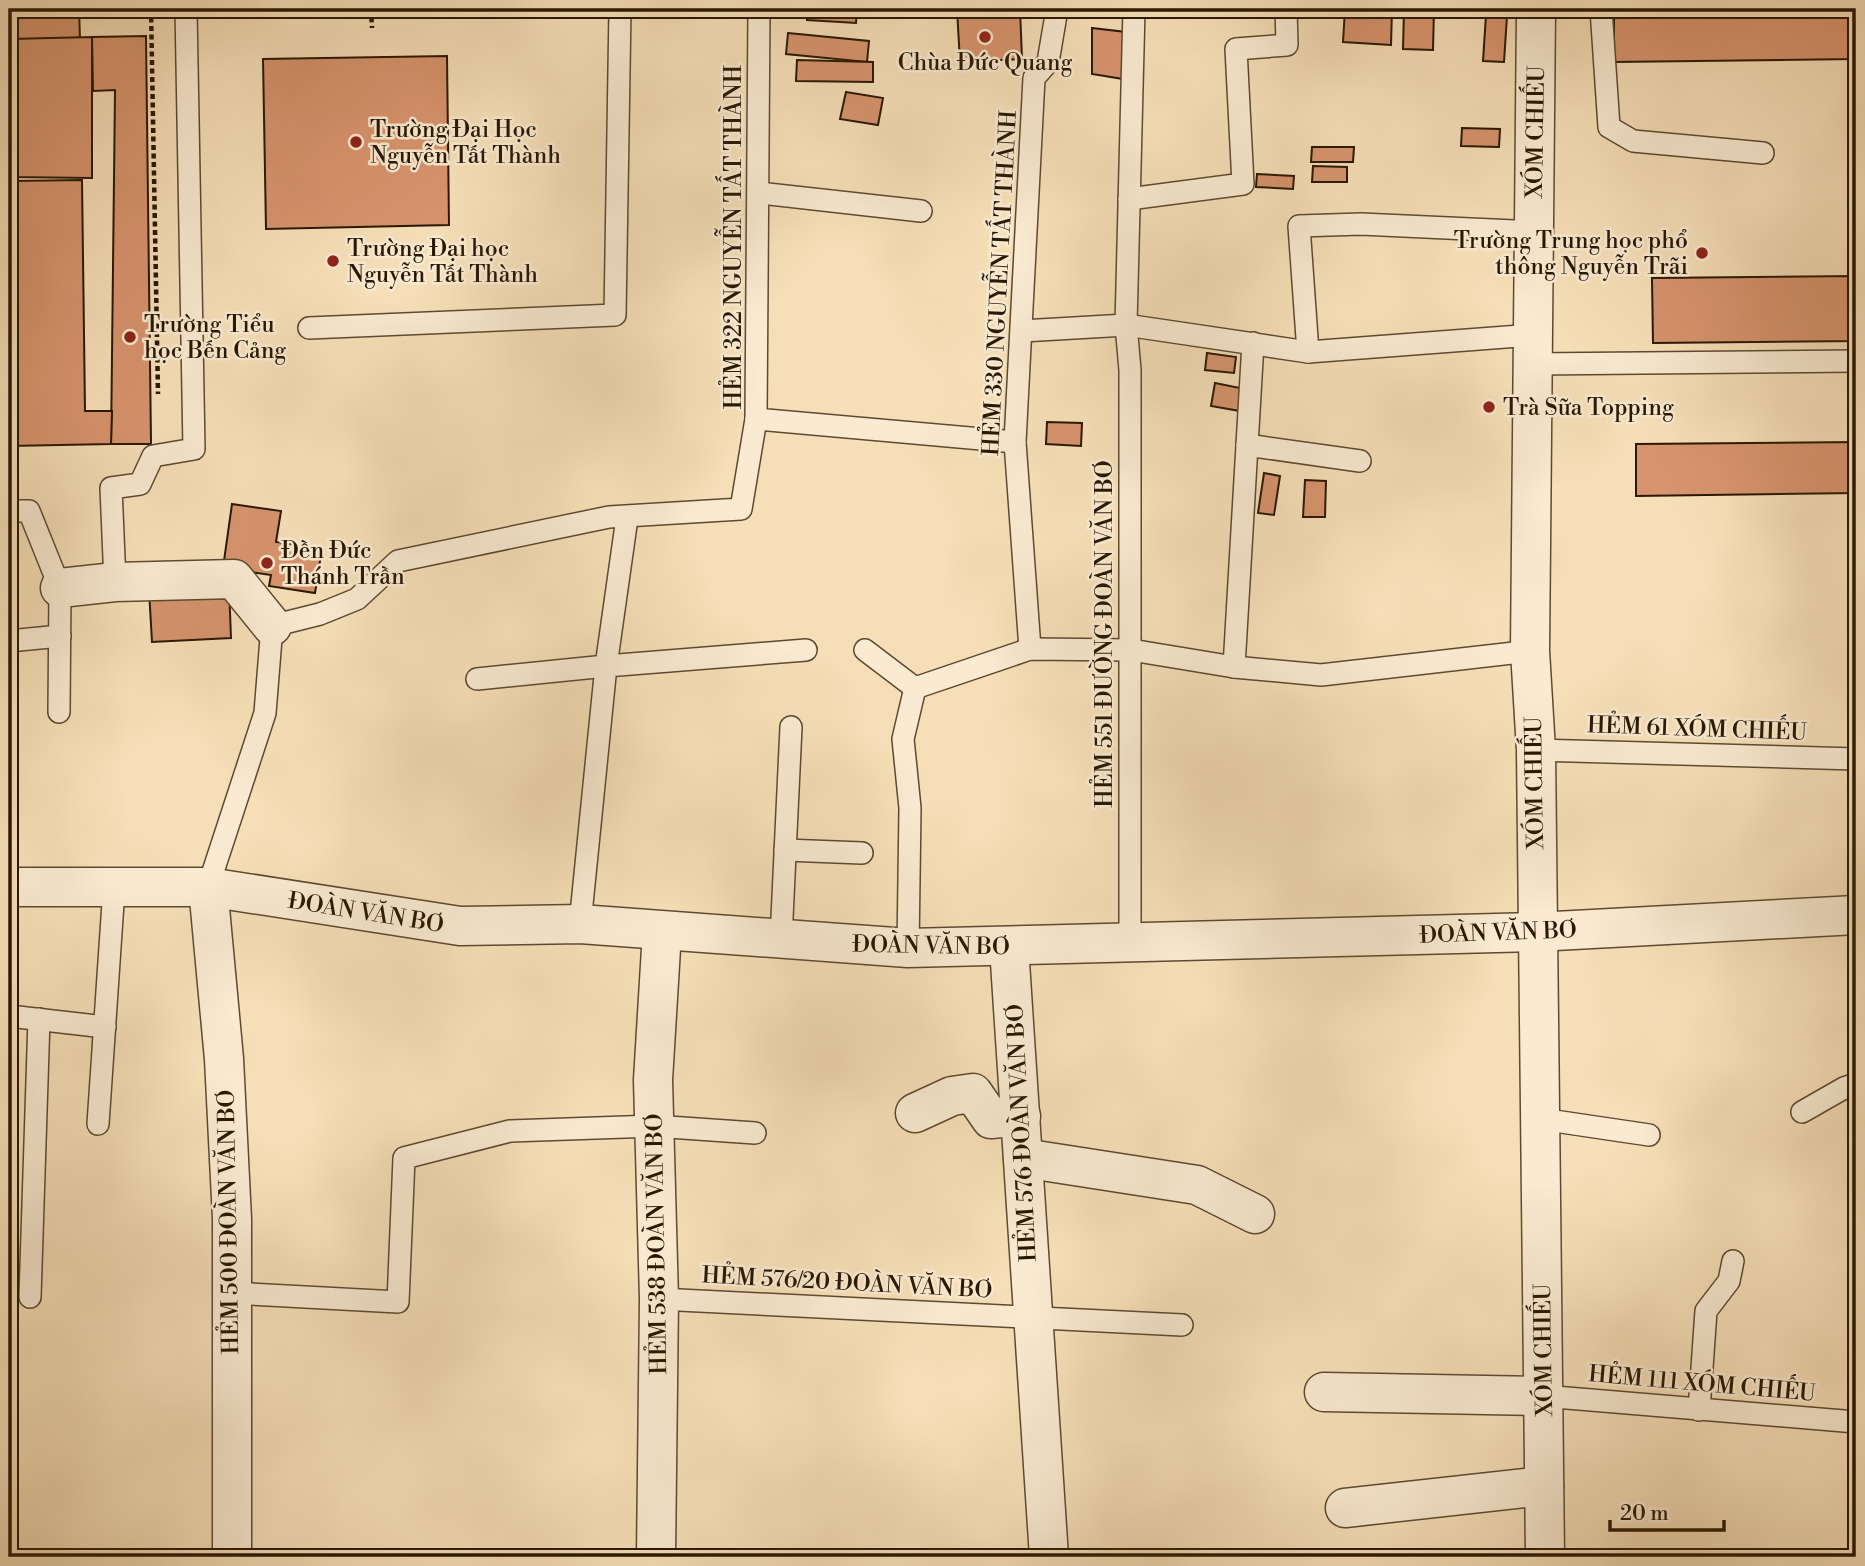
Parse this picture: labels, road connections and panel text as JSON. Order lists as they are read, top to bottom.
{
  "streets": {
    "street": [
      "XÓM CHIẾU",
      "ĐOÀN VĂN BƠ",
      "HẺM 576 ĐOÀN VĂN BƠ",
      "HẺM 500 ĐOÀN VĂN BƠ",
      "HẺM 538 ĐOÀN VĂN BƠ"
    ],
    "lane": [
      "HẺM 322 NGUYỄN TẤT THÀNH",
      "HẺM 330 NGUYỄN TẤT THÀNH",
      "HẺM 551 ĐƯỜNG ĐOÀN VĂN BƠ",
      "HẺM 61 XÓM CHIẾU",
      "HẺM 576/20 ĐOÀN VĂN BƠ",
      "HẺM 111 XÓM CHIẾU"
    ]
  },
  "crossings": [
    ["XÓM CHIẾU", "HẺM 61 XÓM CHIẾU"],
    ["XÓM CHIẾU", "ĐOÀN VĂN BƠ"],
    ["XÓM CHIẾU", "HẺM 111 XÓM CHIẾU"],
    ["HẺM 322 NGUYỄN TẤT THÀNH", "HẺM 330 NGUYỄN TẤT THÀNH"],
    ["HẺM 551 ĐƯỜNG ĐOÀN VĂN BƠ", "ĐOÀN VĂN BƠ"],
    ["ĐOÀN VĂN BƠ", "HẺM 576 ĐOÀN VĂN BƠ"],
    ["ĐOÀN VĂN BƠ", "HẺM 500 ĐOÀN VĂN BƠ"],
    ["ĐOÀN VĂN BƠ", "HẺM 538 ĐOÀN VĂN BƠ"],
    ["HẺM 576 ĐOÀN VĂN BƠ", "HẺM 576/20 ĐOÀN VĂN BƠ"],
    ["HẺM 538 ĐOÀN VĂN BƠ", "HẺM 576/20 ĐOÀN VĂN BƠ"]
  ],
  "places": [
    "Chùa Đức Quang",
    "Trường Đại Học Nguyễn Tất Thành",
    "Trường Trung học phổ thông Nguyễn Trãi",
    "Trường Đại học Nguyễn Tất Thành",
    "Trường Tiểu học Bến Cảng",
    "Trà Sữa Topping",
    "Đền Đức Thánh Trần"
  ],
  "scale_bar": "20 m"
}
